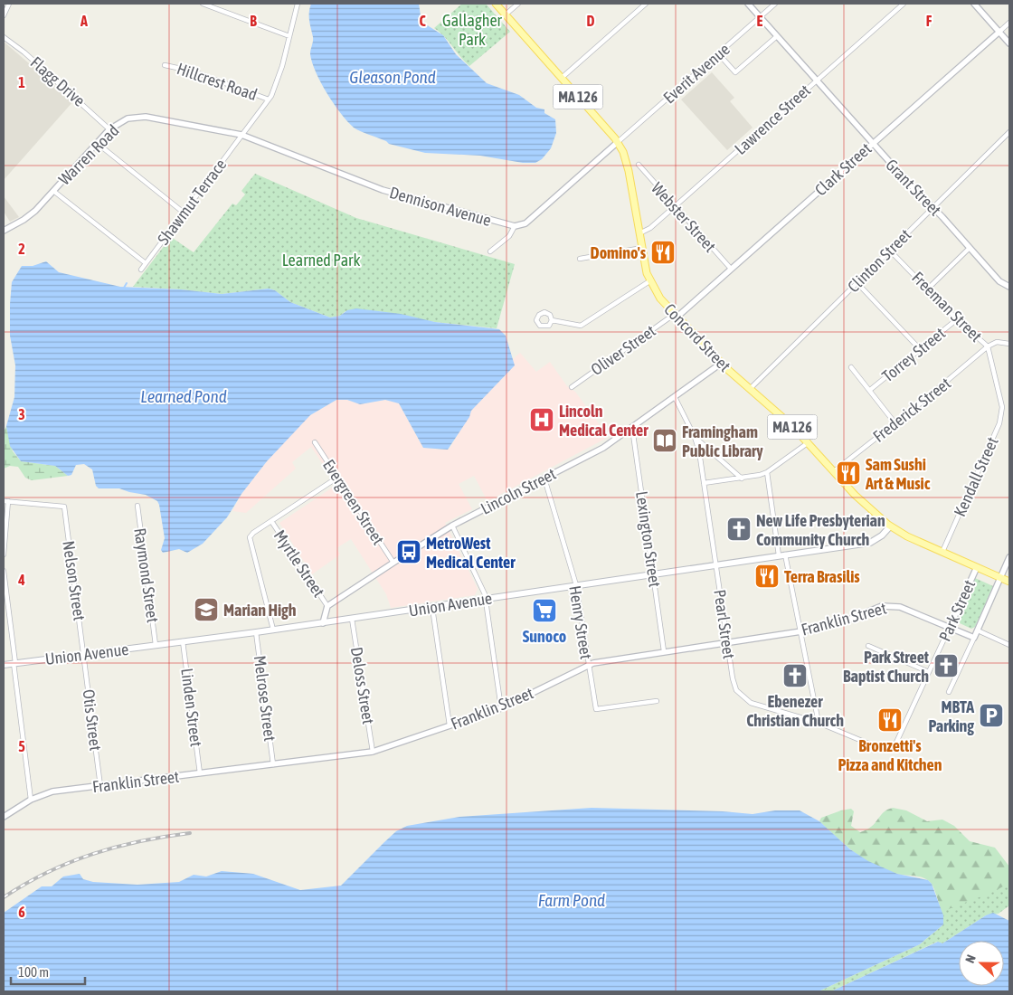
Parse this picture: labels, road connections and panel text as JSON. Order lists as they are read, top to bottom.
{
  "streets": {
    "main road": ["MA 126", "Concord Street", "Union Avenue"],
    "street": [
      "Everit Avenue",
      "Flagg Drive",
      "Hillcrest Road",
      "Lawrence Street",
      "Warren Road",
      "Clark Street",
      "Grant Street",
      "Shawmut Terrace",
      "Dennison Avenue",
      "Webster Street",
      "Clinton Street",
      "Freeman Street",
      "Oliver Street",
      "Torrey Street",
      "Frederick Street",
      "Kendall Street",
      "Lincoln Street",
      "Evergreen Street",
      "Lexington Street",
      "Myrtle Street",
      "Raymond Street",
      "Nelson Street",
      "Park Street",
      "Franklin Street",
      "Henry Street",
      "Pearl Street",
      "Deloss Street",
      "Melrose Street",
      "Linden Street",
      "Otis Street"
    ]
  },
  "crossings": [
    ["Everit Avenue", "Grant Street"],
    ["Everit Avenue", "Concord Street"],
    ["Flagg Drive", "Warren Road"],
    ["Hillcrest Road", "Shawmut Terrace"],
    ["Lawrence Street", "Grant Street"],
    ["Lawrence Street", "Webster Street"],
    ["Lawrence Street", "Concord Street"],
    ["Warren Road", "Shawmut Terrace"],
    ["Warren Road", "Dennison Avenue"],
    ["Clark Street", "Grant Street"],
    ["Clark Street", "Webster Street"],
    ["Clark Street", "Concord Street"],
    ["Clark Street", "Oliver Street"],
    ["Grant Street", "Clinton Street"],
    ["Shawmut Terrace", "Dennison Avenue"],
    ["Clinton Street", "Freeman Street"],
    ["Clinton Street", "Concord Street"],
    ["Freeman Street", "Torrey Street"],
    ["Freeman Street", "Frederick Street"],
    ["Freeman Street", "Kendall Street"],
    ["Concord Street", "Oliver Street"],
    ["Concord Street", "Frederick Street"],
    ["Concord Street", "Kendall Street"],
    ["Concord Street", "Lincoln Street"],
    ["Concord Street", "Union Avenue"],
    ["Concord Street", "Park Street"],
    ["Frederick Street", "Kendall Street"],
    ["Lincoln Street", "Evergreen Street"],
    ["Lincoln Street", "Lexington Street"],
    ["Lincoln Street", "Myrtle Street"],
    ["Lincoln Street", "Henry Street"],
    ["Lincoln Street", "Pearl Street"],
    ["Lexington Street", "Union Avenue"],
    ["Lexington Street", "Franklin Street"],
    ["Raymond Street", "Union Avenue"],
    ["Nelson Street", "Union Avenue"],
    ["Nelson Street", "Otis Street"],
    ["Union Avenue", "Henry Street"],
    ["Union Avenue", "Pearl Street"],
    ["Union Avenue", "Deloss Street"],
    ["Union Avenue", "Melrose Street"],
    ["Union Avenue", "Linden Street"],
    ["Union Avenue", "Otis Street"],
    ["Park Street", "Franklin Street"],
    ["Park Street", "Pearl Street"],
    ["Franklin Street", "Henry Street"],
    ["Franklin Street", "Pearl Street"],
    ["Franklin Street", "Deloss Street"],
    ["Franklin Street", "Melrose Street"],
    ["Franklin Street", "Linden Street"],
    ["Franklin Street", "Otis Street"]
  ],
  "water": ["Gleason Pond", "Learned Pond", "Farm Pond"],
  "parks": ["Gallagher Park", "Learned Park"],
  "places": {
    "restaurant": [
      "Domino's",
      "Sam Sushi Art & Music",
      "Terra Brasilis",
      "Bronzetti's Pizza and Kitchen"
    ],
    "hospital": ["Lincoln Medical Center"],
    "library": ["Framingham Public Library"],
    "church": ["New Life Presbyterian Community Church", "Park Street Baptist Church", "Ebenezer Christian Church"],
    "bus stop": ["MetroWest Medical Center"],
    "school or university": ["Marian High"],
    "supermarket": ["Sunoco"],
    "parking": ["MBTA Parking"]
  },
  "scale_bar": "100 m",
  "north": "left",
  "grid": {
    "columns": [
      "A",
      "B",
      "C",
      "D",
      "E",
      "F"
    ],
    "rows": [
      "1",
      "2",
      "3",
      "4",
      "5",
      "6"
    ]
  }
}
